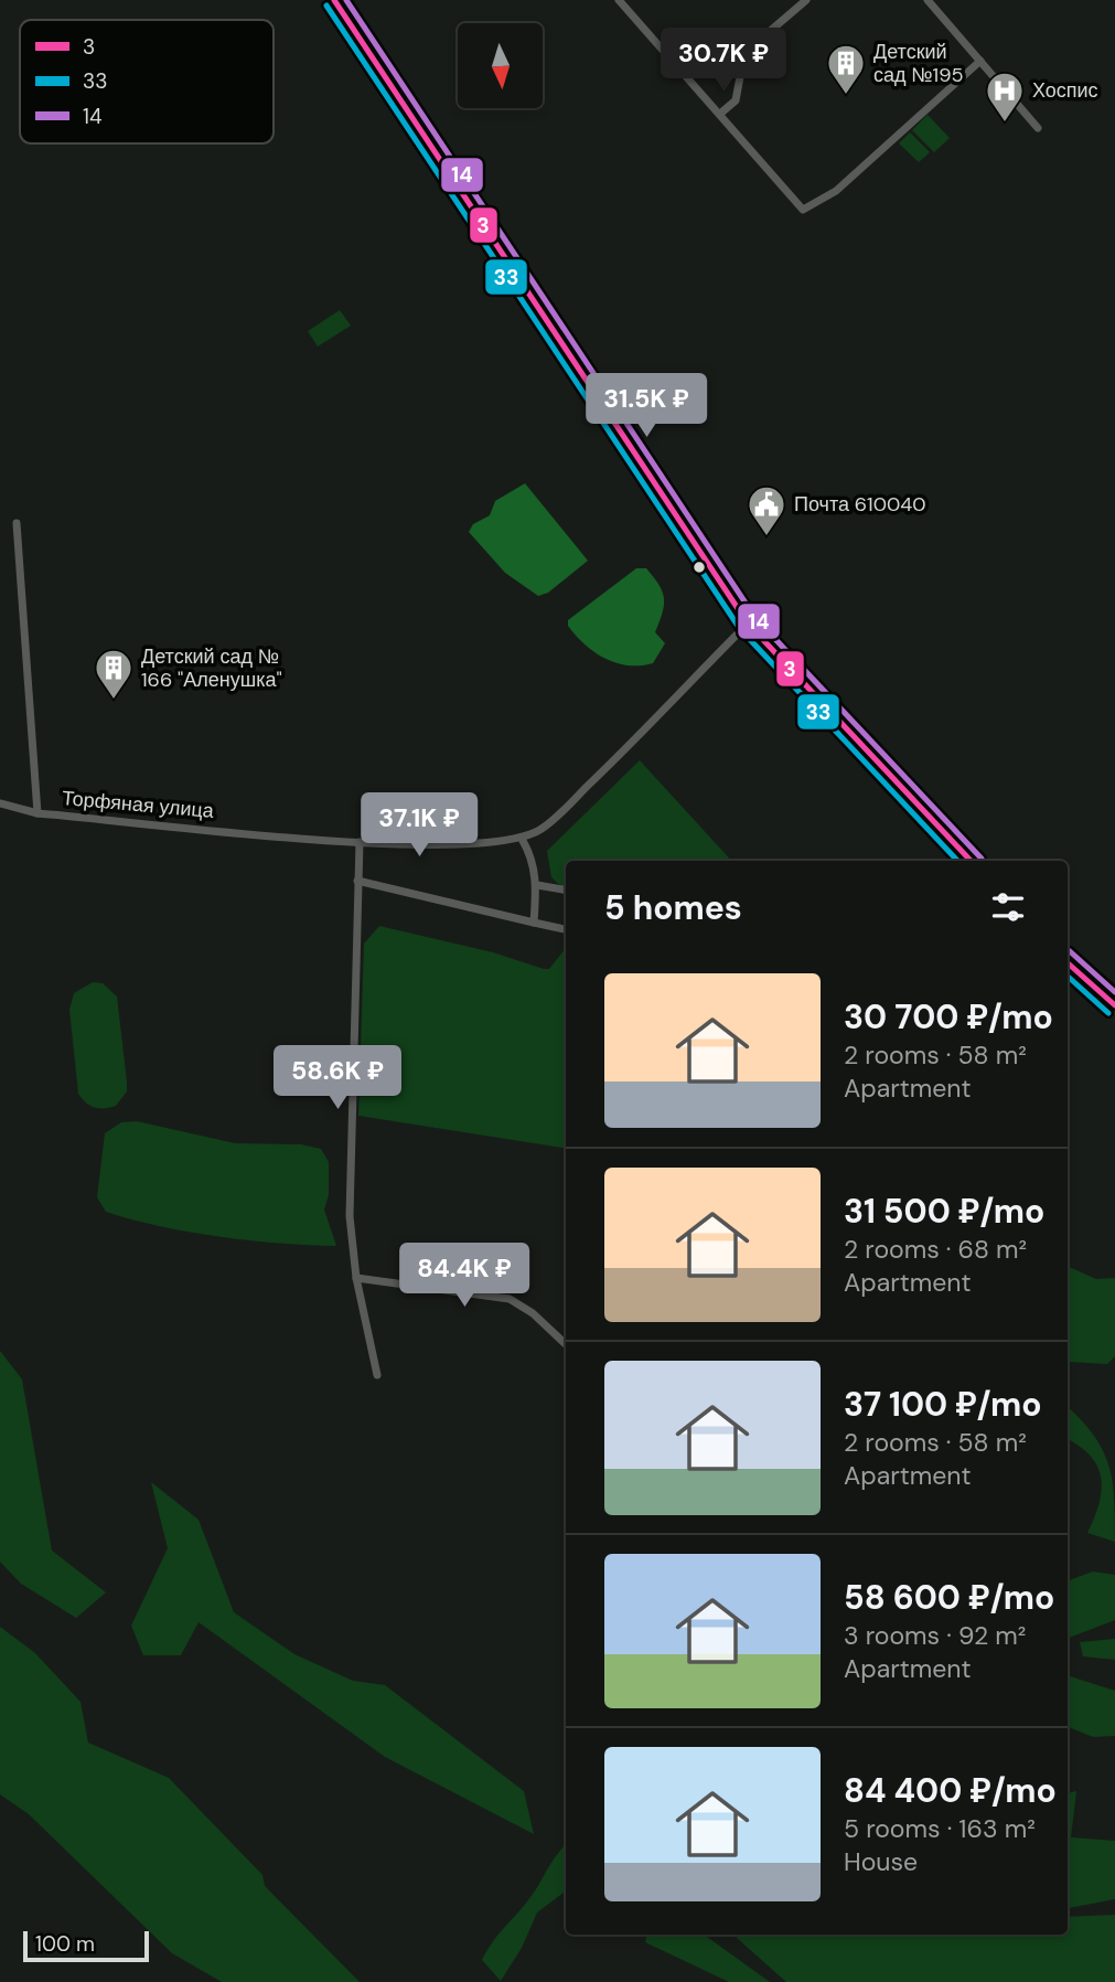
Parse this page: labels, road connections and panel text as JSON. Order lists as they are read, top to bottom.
{
  "streets": {
    "street": ["Торфяная улица"]
  },
  "places": {
    "building": ["Детский сад №195", "Детский сад № 166 \"Аленушка\""],
    "hospital": ["Хоспис"],
    "public building": ["Почта 610040"]
  },
  "lines": ["transit line 3", "transit line 14", "transit line 33"],
  "legend": ["3", "33", "14"],
  "scale_bar": "100 m",
  "north": "bottom",
  "page": {
    "price": [
      "30.7K ₽",
      "31.5K ₽",
      "37.1K ₽",
      "58.6K ₽",
      "84.4K ₽"
    ],
    "heading": "5 homes",
    "list": [
      {
        "name": "30 700 ₽/mo",
        "note": "2 rooms · 58 m² · Apartment"
      },
      {
        "name": "31 500 ₽/mo",
        "note": "2 rooms · 68 m² · Apartment"
      },
      {
        "name": "37 100 ₽/mo",
        "note": "2 rooms · 58 m² · Apartment"
      },
      {
        "name": "58 600 ₽/mo",
        "note": "3 rooms · 92 m² · Apartment"
      },
      {
        "name": "84 400 ₽/mo",
        "note": "5 rooms · 163 m² · House"
      }
    ],
    "scale": "100 m"
  }
}
